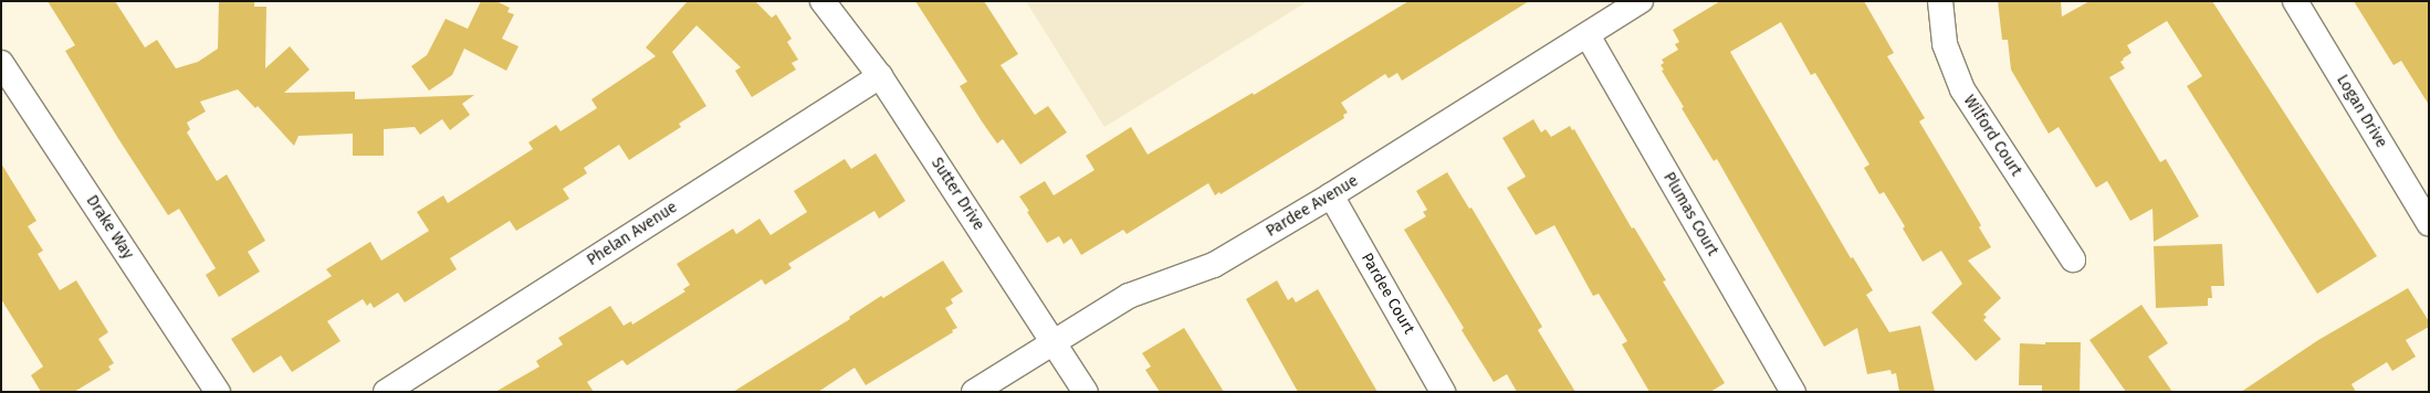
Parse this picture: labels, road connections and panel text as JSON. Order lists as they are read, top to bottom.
{
  "streets": {
    "street": [
      "Logan Drive",
      "Wilford Court",
      "Sutter Drive",
      "Pardee Avenue",
      "Plumas Court",
      "Drake Way",
      "Phelan Avenue",
      "Pardee Court"
    ]
  },
  "crossings": [
    ["Sutter Drive", "Pardee Avenue"],
    ["Sutter Drive", "Phelan Avenue"],
    ["Pardee Avenue", "Plumas Court"],
    ["Pardee Avenue", "Pardee Court"]
  ]
}
